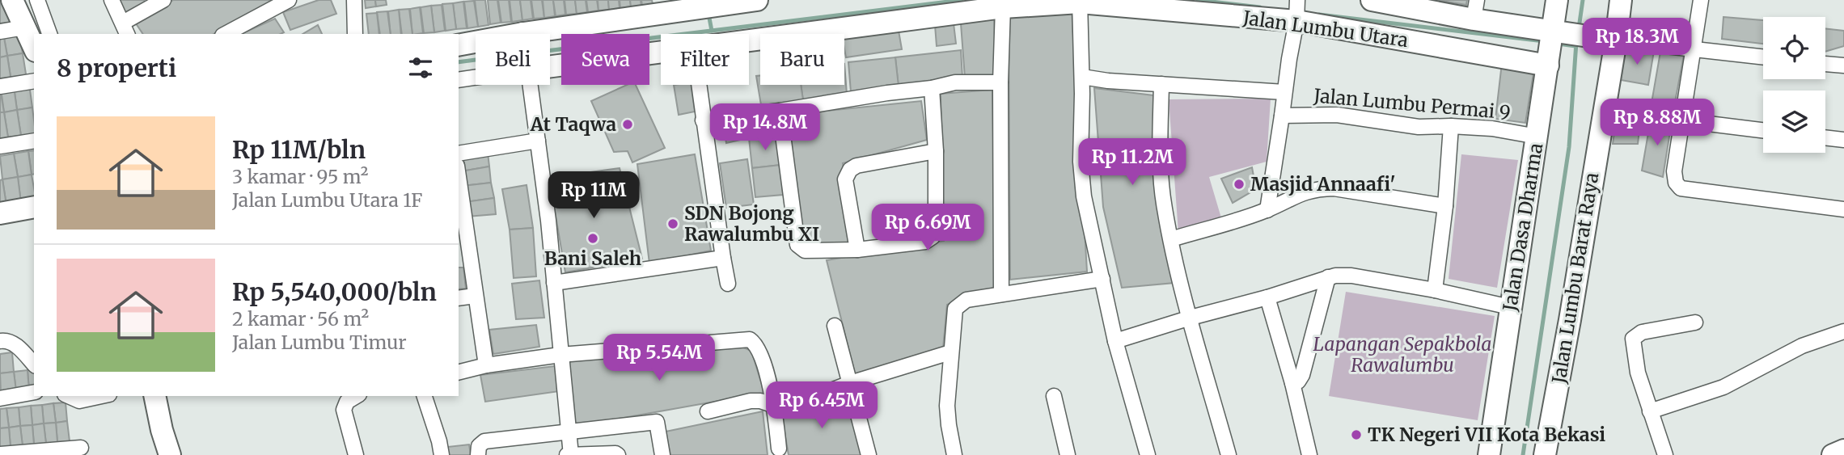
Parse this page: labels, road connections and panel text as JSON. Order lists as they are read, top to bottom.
{
  "streets": {
    "street": [
      "Jalan Lumbu Utara",
      "Jalan Lumbu Permai 9",
      "Jalan Dasa Dharma",
      "Jalan Lumbu Barat Raya"
    ]
  },
  "crossings": [
    ["Jalan Lumbu Utara", "Jalan Dasa Dharma"],
    ["Jalan Lumbu Permai 9", "Jalan Dasa Dharma"]
  ],
  "parks": ["Lapangan Sepakbola Rawalumbu"],
  "places": [
    "At Taqwa",
    "Masjid Annaafi'",
    "SDN Bojong Rawalumbu XI",
    "Bani Saleh",
    "TK Negeri VII Kota Bekasi"
  ],
  "page": {
    "price": [
      "Rp 18.3M",
      "Rp 8.88M",
      "Rp 14.8M",
      "Rp 11.2M",
      "Rp 11M",
      "Rp 6.69M",
      "Rp 5.54M",
      "Rp 6.45M"
    ],
    "chip": [
      "Beli",
      "Sewa",
      "Filter",
      "Baru"
    ],
    "heading": "8 properti",
    "list": [
      {
        "name": "Rp 11M/bln",
        "note": "3 kamar · 95 m² · Jalan Lumbu Utara 1F"
      },
      {
        "name": "Rp 5,540,000/bln",
        "note": "2 kamar · 56 m² · Jalan Lumbu Timur"
      }
    ]
  }
}
